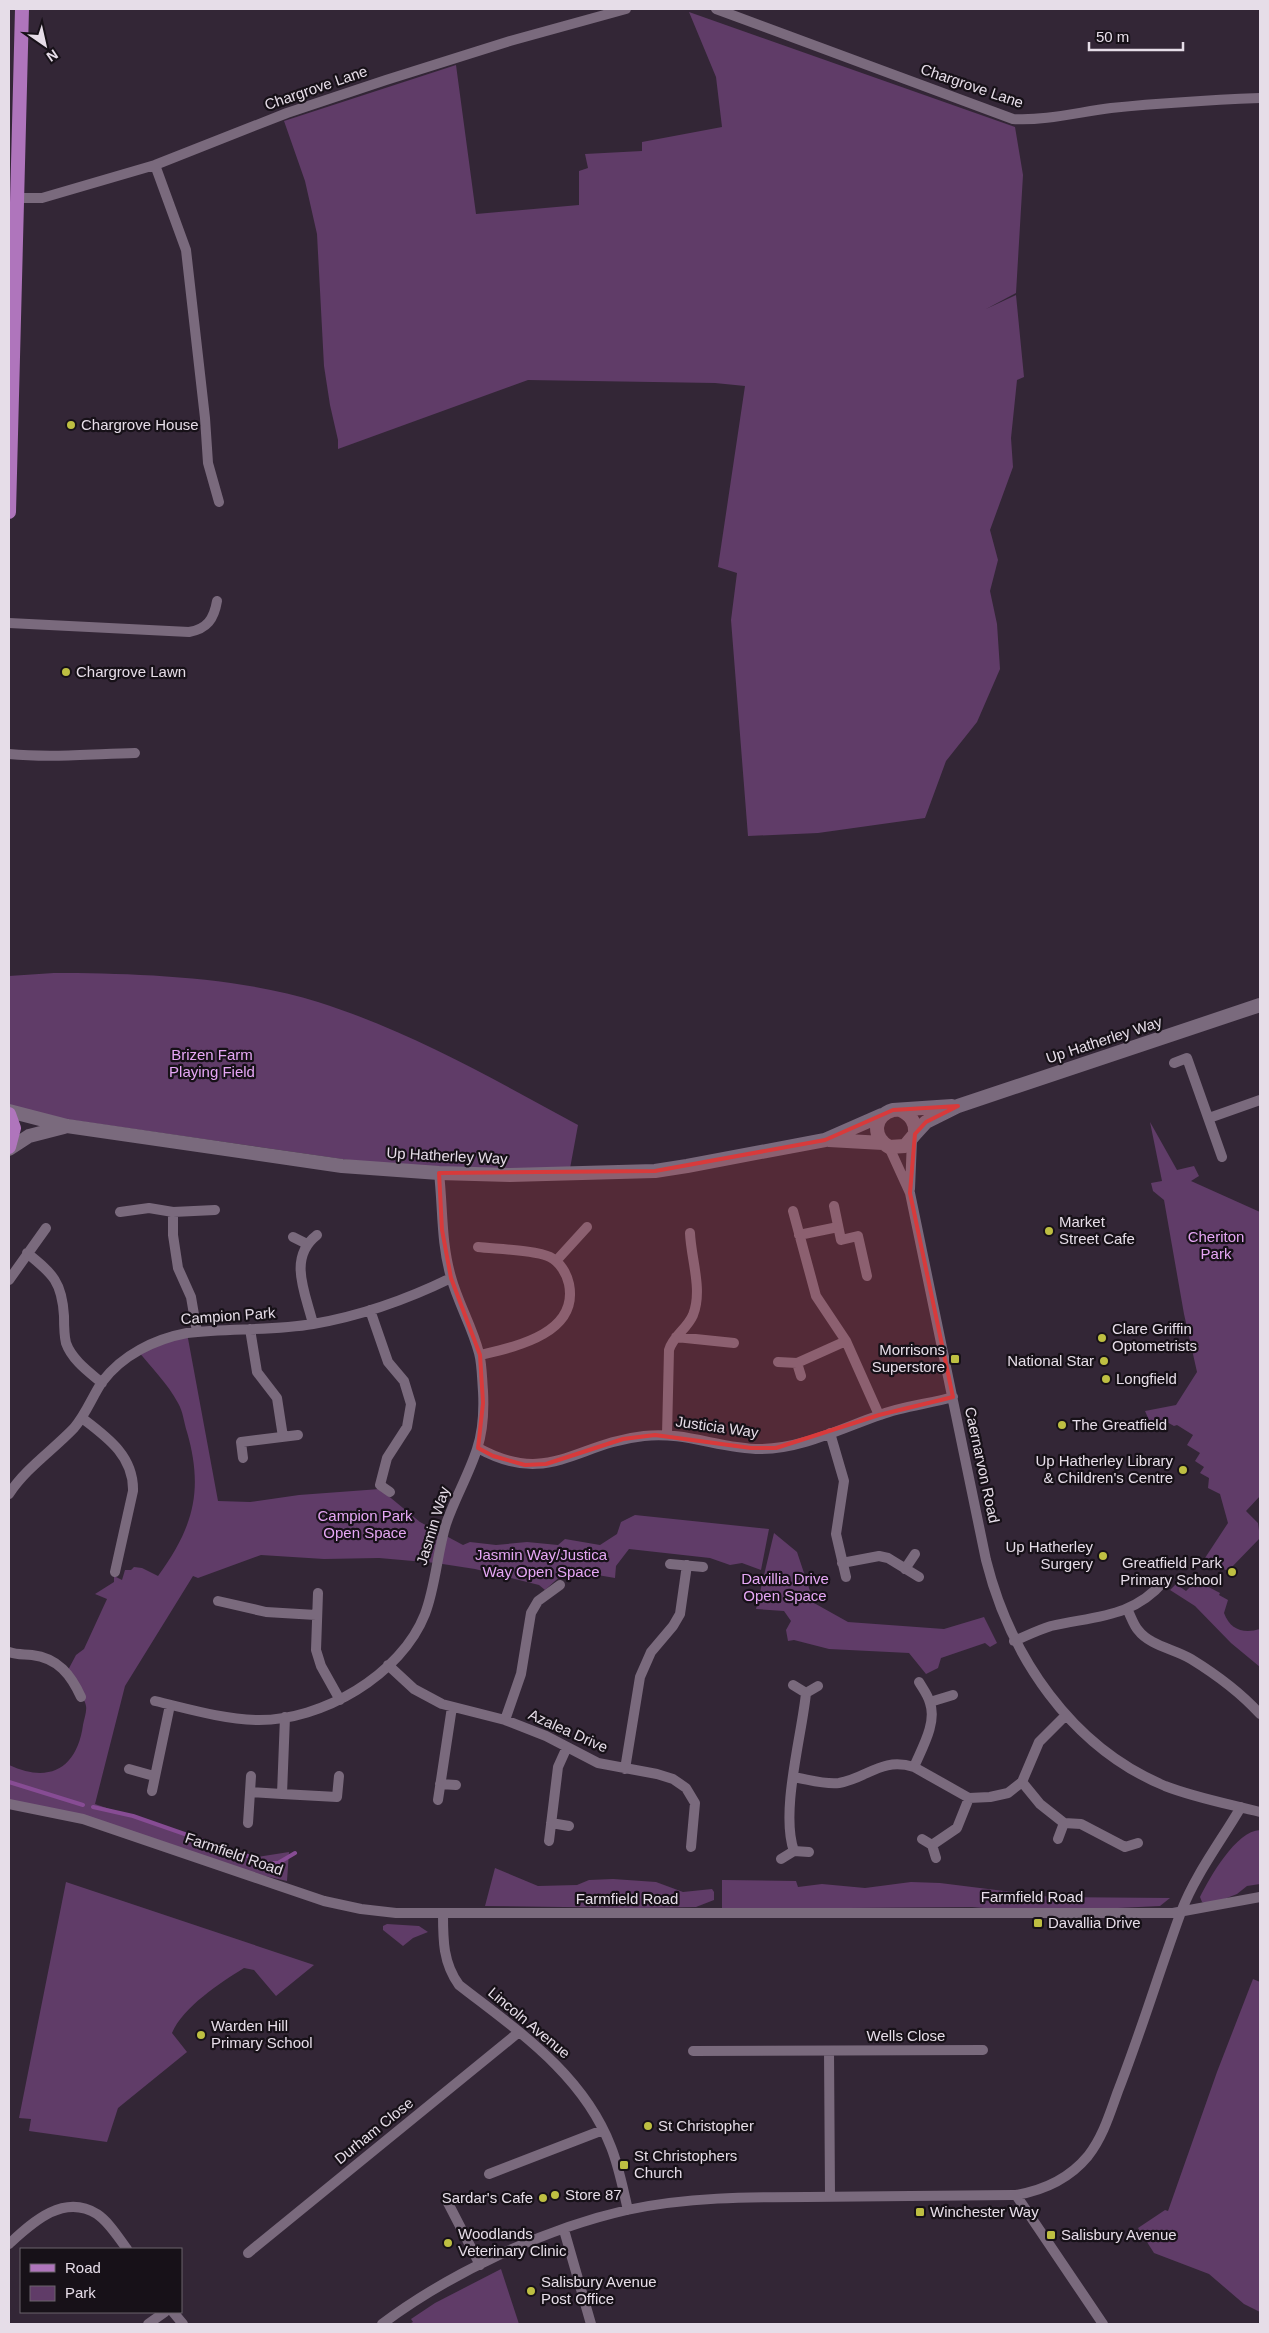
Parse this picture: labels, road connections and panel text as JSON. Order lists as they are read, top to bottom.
{
  "streets": {
    "street": [
      "Chargrove Lane",
      "Up Hatherley Way",
      "Campion Park",
      "Justicia Way",
      "Caernarvon Road",
      "Jasmin Way",
      "Azalea Drive",
      "Farmfield Road",
      "Lincoln Avenue",
      "Wells Close",
      "Durham Close"
    ]
  },
  "crossings": [
    ["Up Hatherley Way", "Caernarvon Road"],
    ["Up Hatherley Way", "Jasmin Way"],
    ["Campion Park", "Jasmin Way"],
    ["Justicia Way", "Caernarvon Road"],
    ["Justicia Way", "Jasmin Way"],
    ["Jasmin Way", "Azalea Drive"],
    ["Farmfield Road", "Lincoln Avenue"],
    ["Lincoln Avenue", "Durham Close"]
  ],
  "parks": [
    "Brizen Farm Playing Field",
    "Cheriton Park",
    "Campion Park Open Space",
    "Jasmin Way/Justica Way Open Space",
    "Davillia Drive Open Space"
  ],
  "places": {
    "other": [
      "Chargrove House",
      "Chargrove Lawn",
      "Market Street Cafe",
      "Clare Griffin Optometrists",
      "National Star",
      "Longfield",
      "The Greatfield",
      "Up Hatherley Library & Children's Centre",
      "Up Hatherley Surgery",
      "Greatfield Park Primary School",
      "Warden Hill Primary School",
      "St Christopher",
      "Store 87",
      "Sardar's Cafe",
      "Woodlands Veterinary Clinic",
      "Salisbury Avenue Post Office"
    ],
    "transit": [
      "Morrisons Superstore",
      "Davallia Drive",
      "St Christophers Church",
      "Winchester Way",
      "Salisbury Avenue"
    ]
  },
  "legend": ["Road", "Park"],
  "scale_bar": "50 m",
  "north": "bottom right"
}
